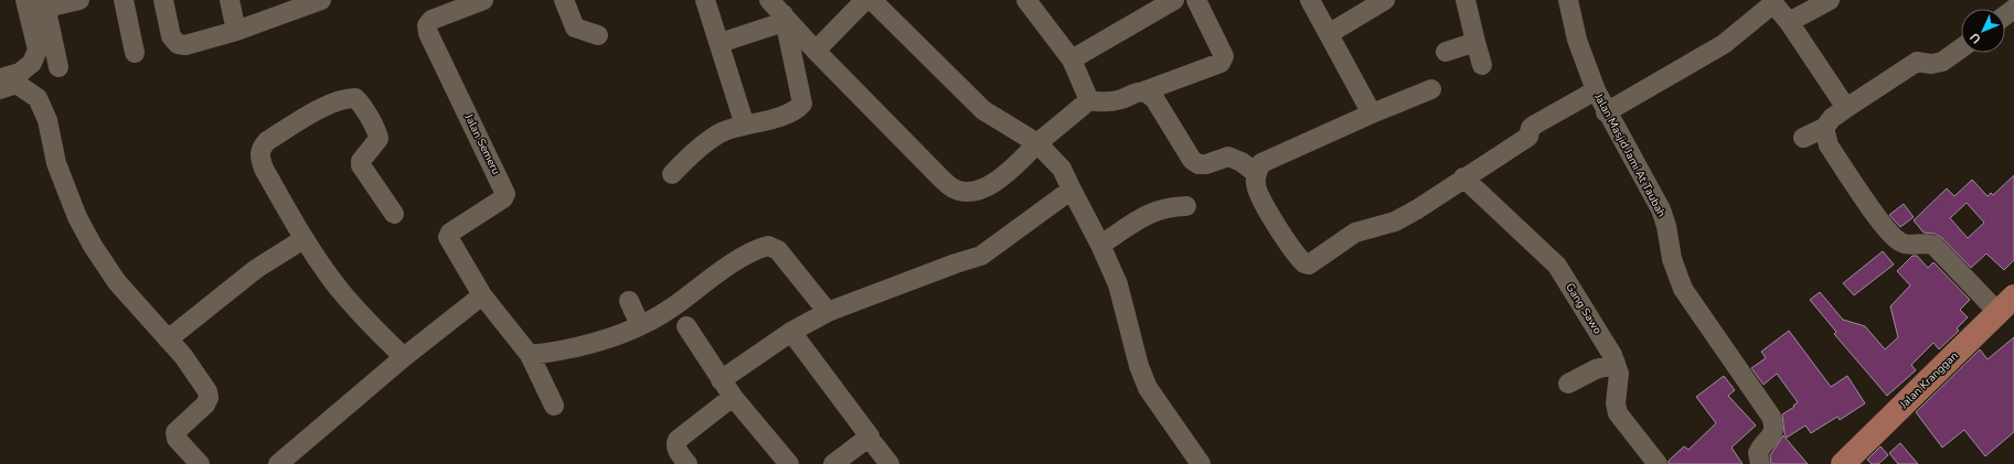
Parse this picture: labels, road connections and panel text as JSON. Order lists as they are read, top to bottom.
{
  "streets": {
    "main road": ["Jalan Kranggan"],
    "street": ["Jalan Semeru", "Jalan Masjid Jami At Taubah", "Gang Sawo"]
  },
  "north": "bottom left"
}
